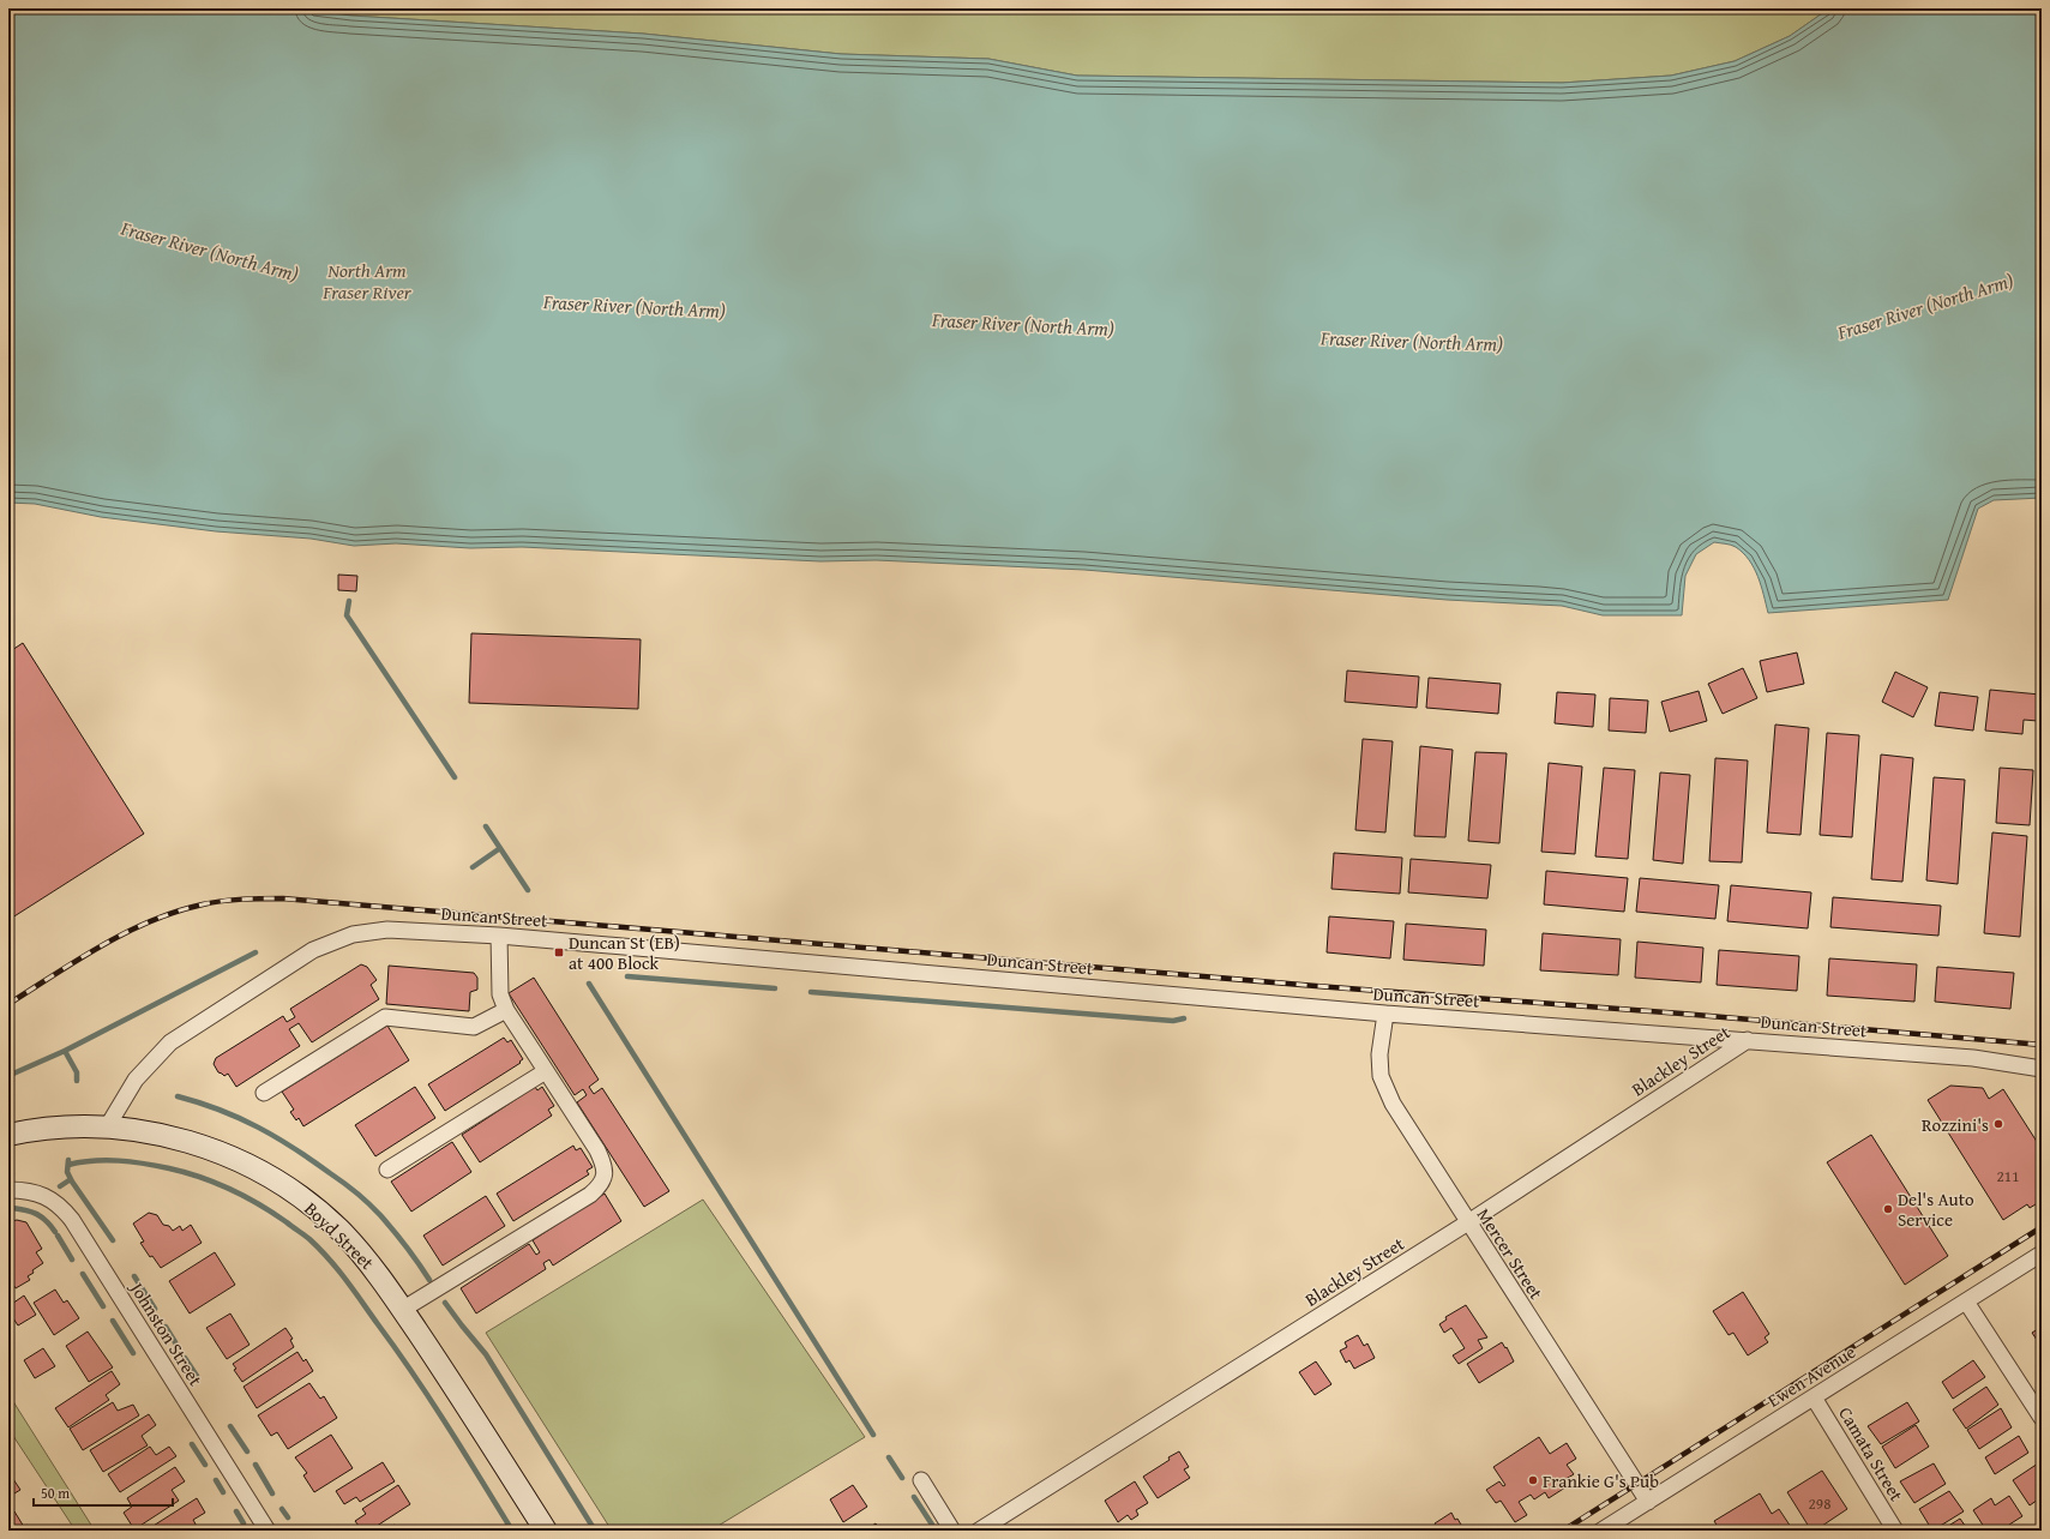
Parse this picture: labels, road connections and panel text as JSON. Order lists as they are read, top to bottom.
{
  "streets": {
    "main road": ["Boyd Street"],
    "street": [
      "Duncan Street",
      "Blackley Street",
      "Mercer Street",
      "Johnston Street",
      "Ewen Avenue",
      "Camata Street"
    ]
  },
  "crossings": [
    ["Duncan Street", "Blackley Street"],
    ["Duncan Street", "Boyd Street"],
    ["Duncan Street", "Mercer Street"],
    ["Blackley Street", "Mercer Street"],
    ["Mercer Street", "Ewen Avenue"],
    ["Ewen Avenue", "Camata Street"]
  ],
  "water": ["Fraser River (North Arm)", "North Arm Fraser River"],
  "places": {
    "transit": ["Duncan St (EB) at 400 Block"],
    "other": ["Rozzini's", "Del's Auto Service", "Frankie G's Pub"]
  },
  "house_numbers": ["211", "298"],
  "scale_bar": "50 m"
}
